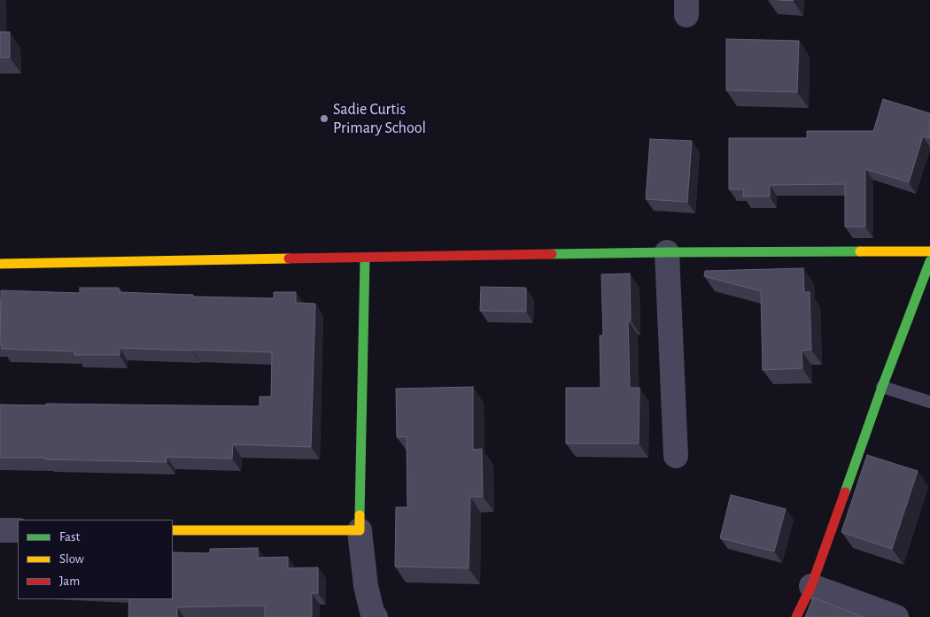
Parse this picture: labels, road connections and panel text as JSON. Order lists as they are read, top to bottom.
{
  "places": ["Sadie Curtis Primary School"],
  "legend": ["Fast", "Slow", "Jam"]
}
